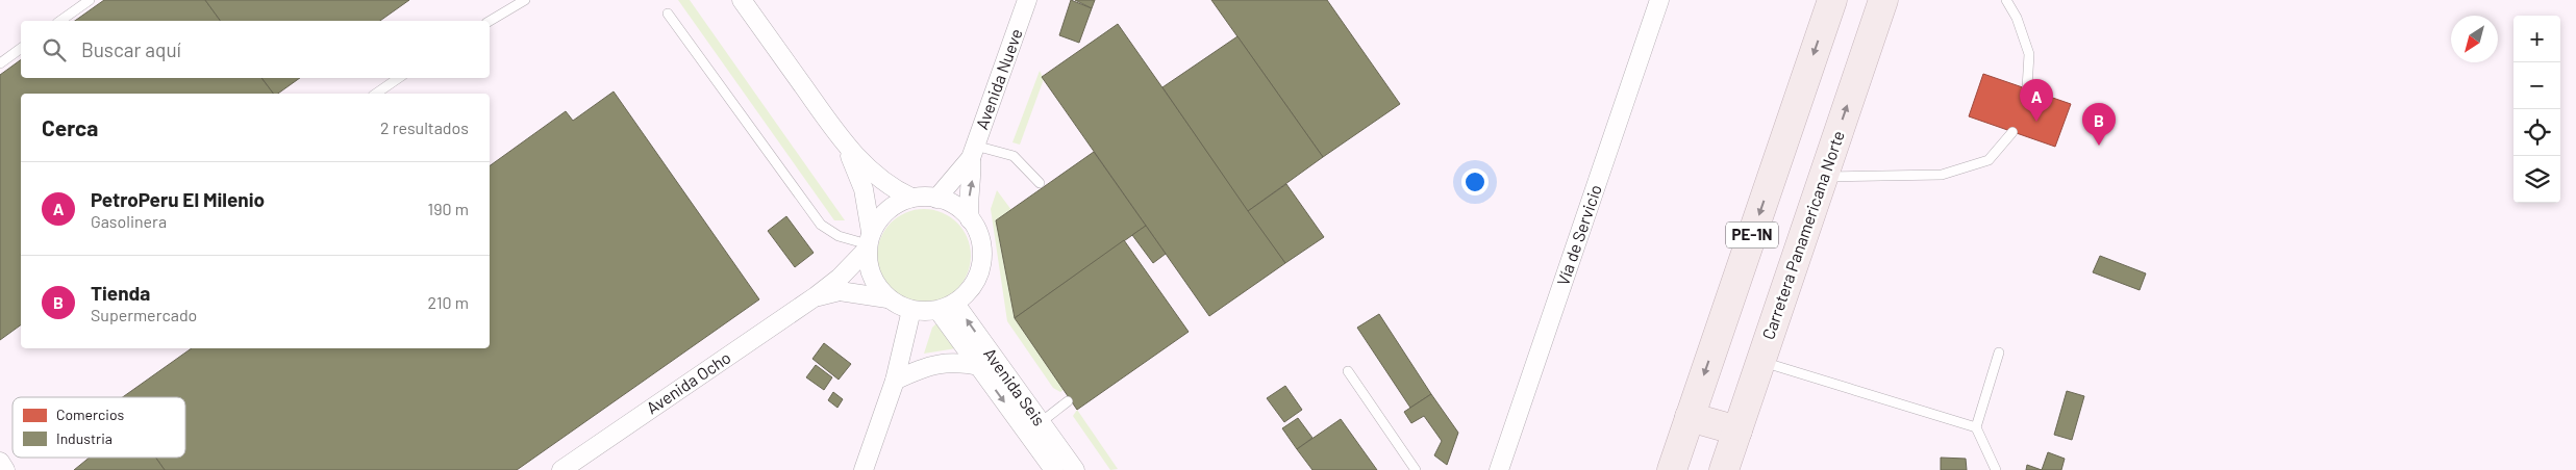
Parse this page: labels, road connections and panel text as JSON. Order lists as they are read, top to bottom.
{
  "streets": {
    "highway": ["PE-1N", "Carretera Panamericana Norte"],
    "street": [
      "Avenida Nueve",
      "Vía de Servicio",
      "Avenida Ocho",
      "Avenida Seis"
    ]
  },
  "crossings": [
    ["Avenida Nueve", "Avenida Ocho"],
    ["Avenida Nueve", "Avenida Seis"],
    ["Avenida Ocho", "Avenida Seis"]
  ],
  "legend": ["Comercios", "Industria"],
  "north": "bottom left",
  "page": {
    "map_buttons": ["+", "−"],
    "search": "Buscar aquí",
    "pins": ["A", "B"],
    "heading": ["Cerca", "2 resultados"],
    "list": [
      {
        "mark": "A",
        "name": "PetroPeru El Milenio",
        "note": "Gasolinera",
        "value": "190 m"
      },
      {
        "mark": "B",
        "name": "Tienda",
        "note": "Supermercado",
        "value": "210 m"
      }
    ]
  }
}
